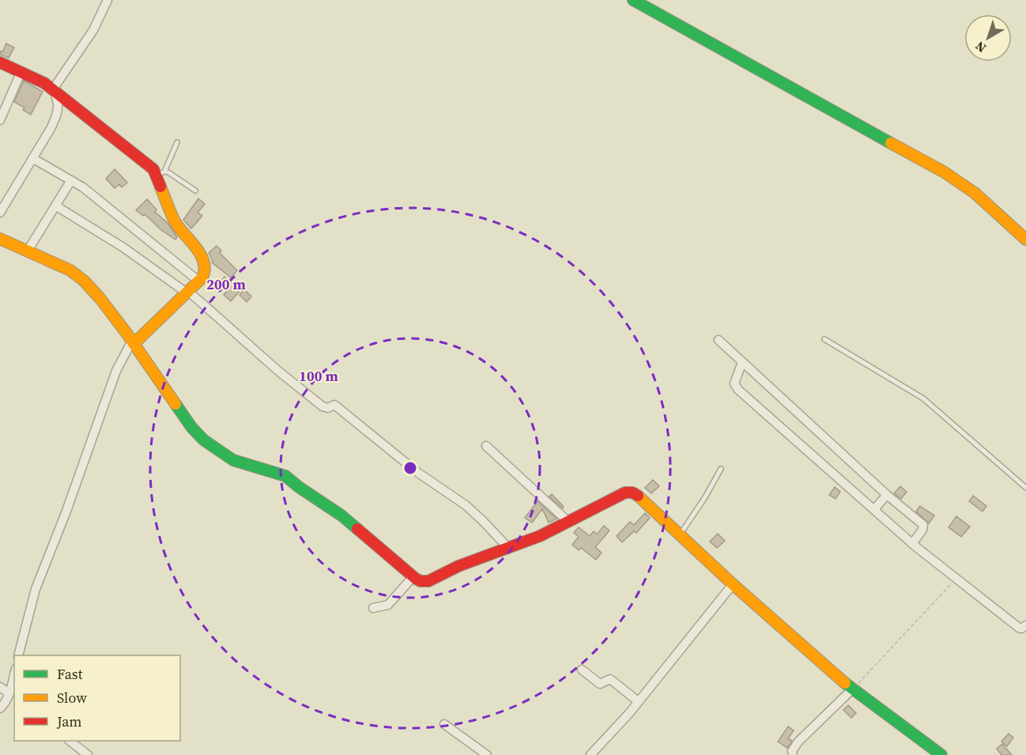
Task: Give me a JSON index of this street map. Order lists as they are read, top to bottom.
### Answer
{
  "legend": ["Fast", "Slow", "Jam"],
  "north": "bottom left",
  "rings": ["200 m", "100 m"]
}
